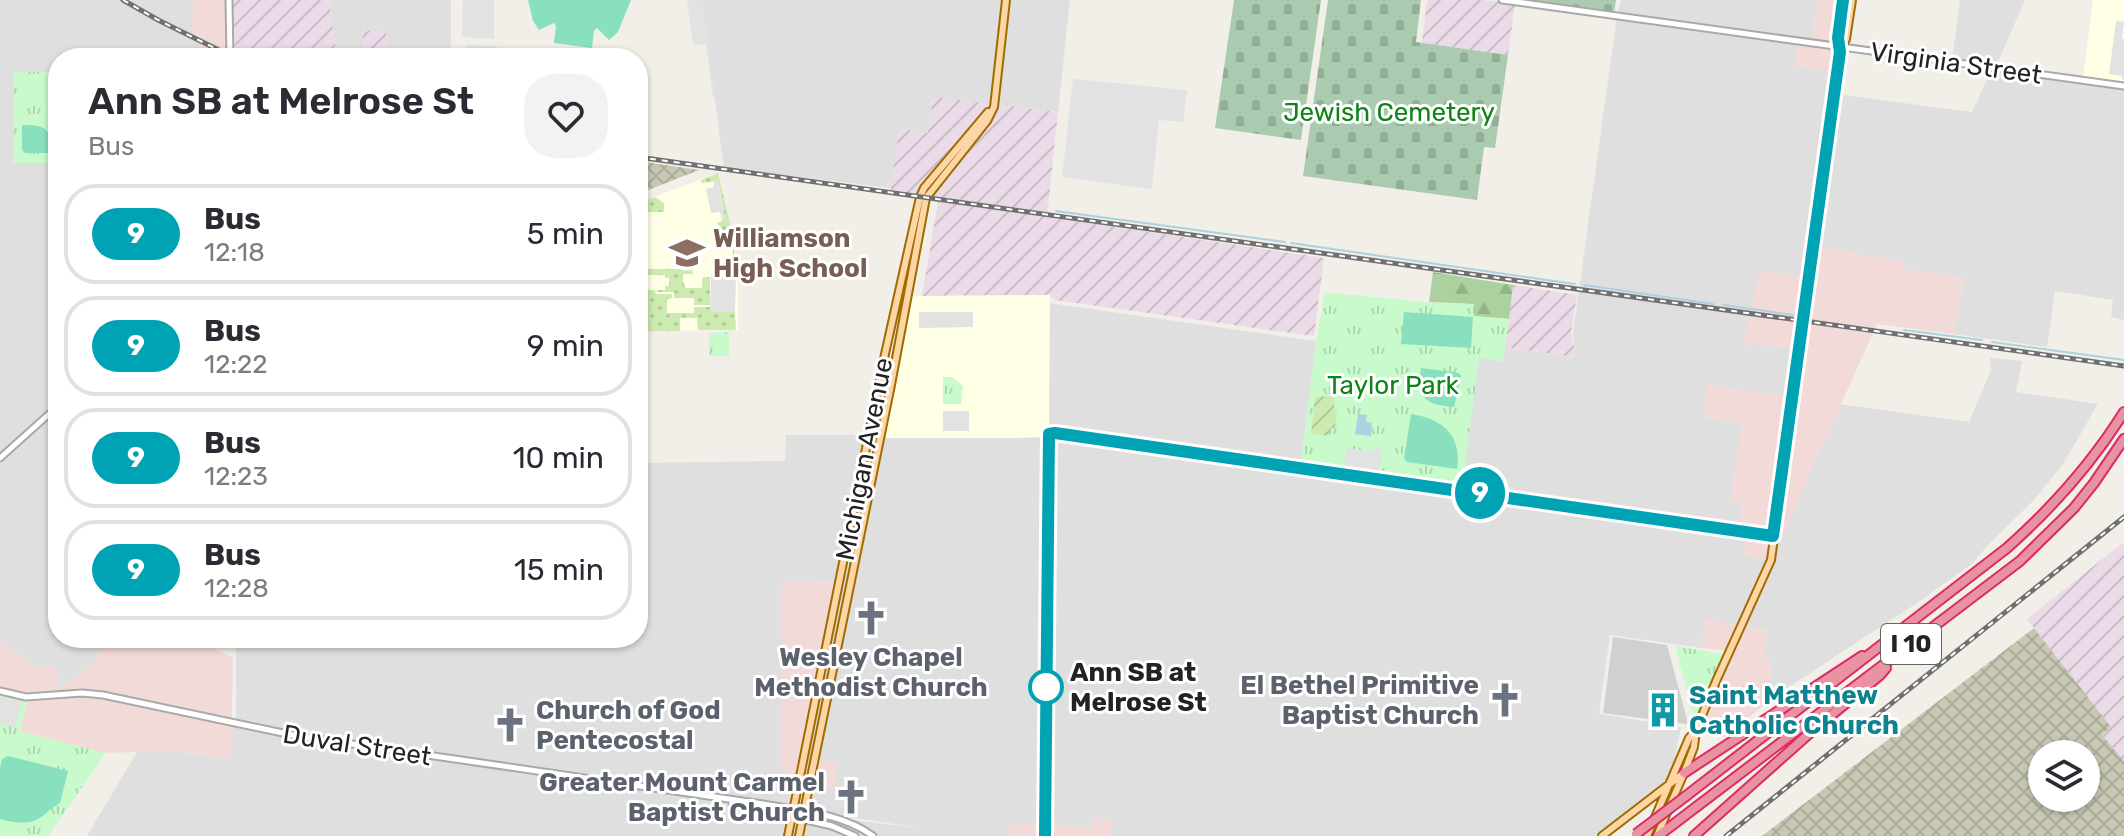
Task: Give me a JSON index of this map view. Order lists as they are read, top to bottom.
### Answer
{
  "streets": {
    "highway": ["I 10"],
    "main road": ["Michigan Avenue"],
    "street": ["Virginia Street", "Duval Street"]
  },
  "crossings": [
    ["Michigan Avenue", "Duval Street"]
  ],
  "parks": ["Jewish Cemetery", "Taylor Park"],
  "places": {
    "school or university": ["Williamson High School"],
    "church": [
      "Wesley Chapel Methodist Church",
      "El Bethel Primitive Baptist Church",
      "Church of God Pentecostal",
      "Greater Mount Carmel Baptist Church"
    ],
    "other": ["Ann SB at Melrose St"],
    "building": ["Saint Matthew Catholic Church"]
  },
  "lines": ["bus line 9"],
  "page": {
    "on_map": "9",
    "heading": ["Ann SB at Melrose St", "Bus"],
    "list": [
      {
        "mark": "9",
        "name": "Bus",
        "note": "12:18",
        "value": "5 min"
      },
      {
        "mark": "9",
        "name": "Bus",
        "note": "12:22",
        "value": "9 min"
      },
      {
        "mark": "9",
        "name": "Bus",
        "note": "12:23",
        "value": "10 min"
      },
      {
        "mark": "9",
        "name": "Bus",
        "note": "12:28",
        "value": "15 min"
      }
    ]
  }
}
